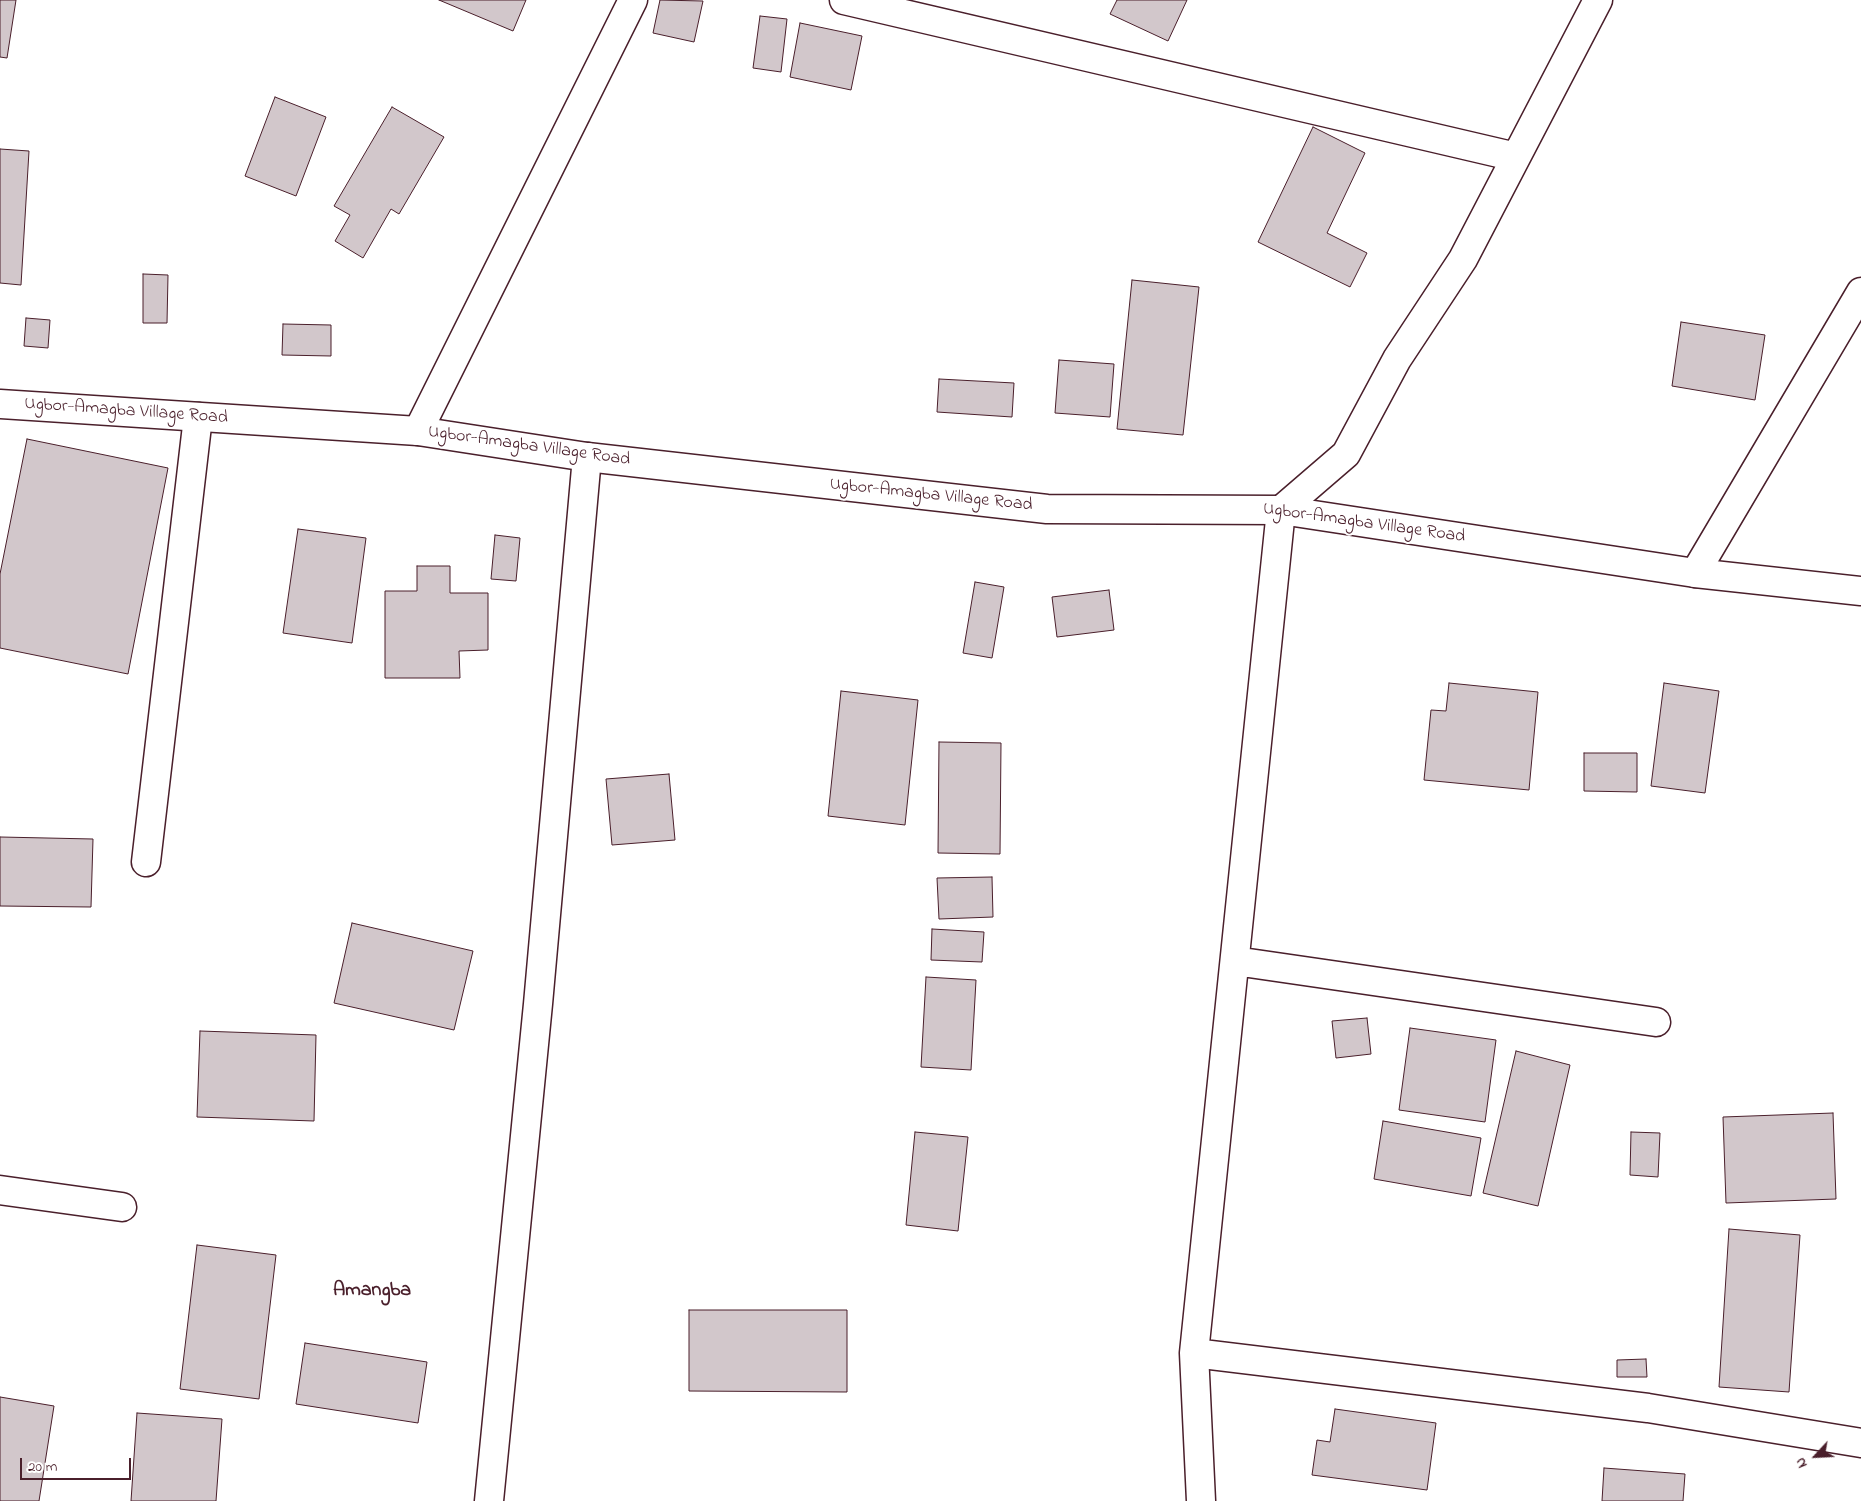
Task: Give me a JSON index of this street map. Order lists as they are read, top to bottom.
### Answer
{
  "streets": {
    "street": ["Ugbor-Amagba Village Road"]
  },
  "districts": ["Amangba"],
  "scale_bar": "20 m",
  "north": "bottom left"
}
